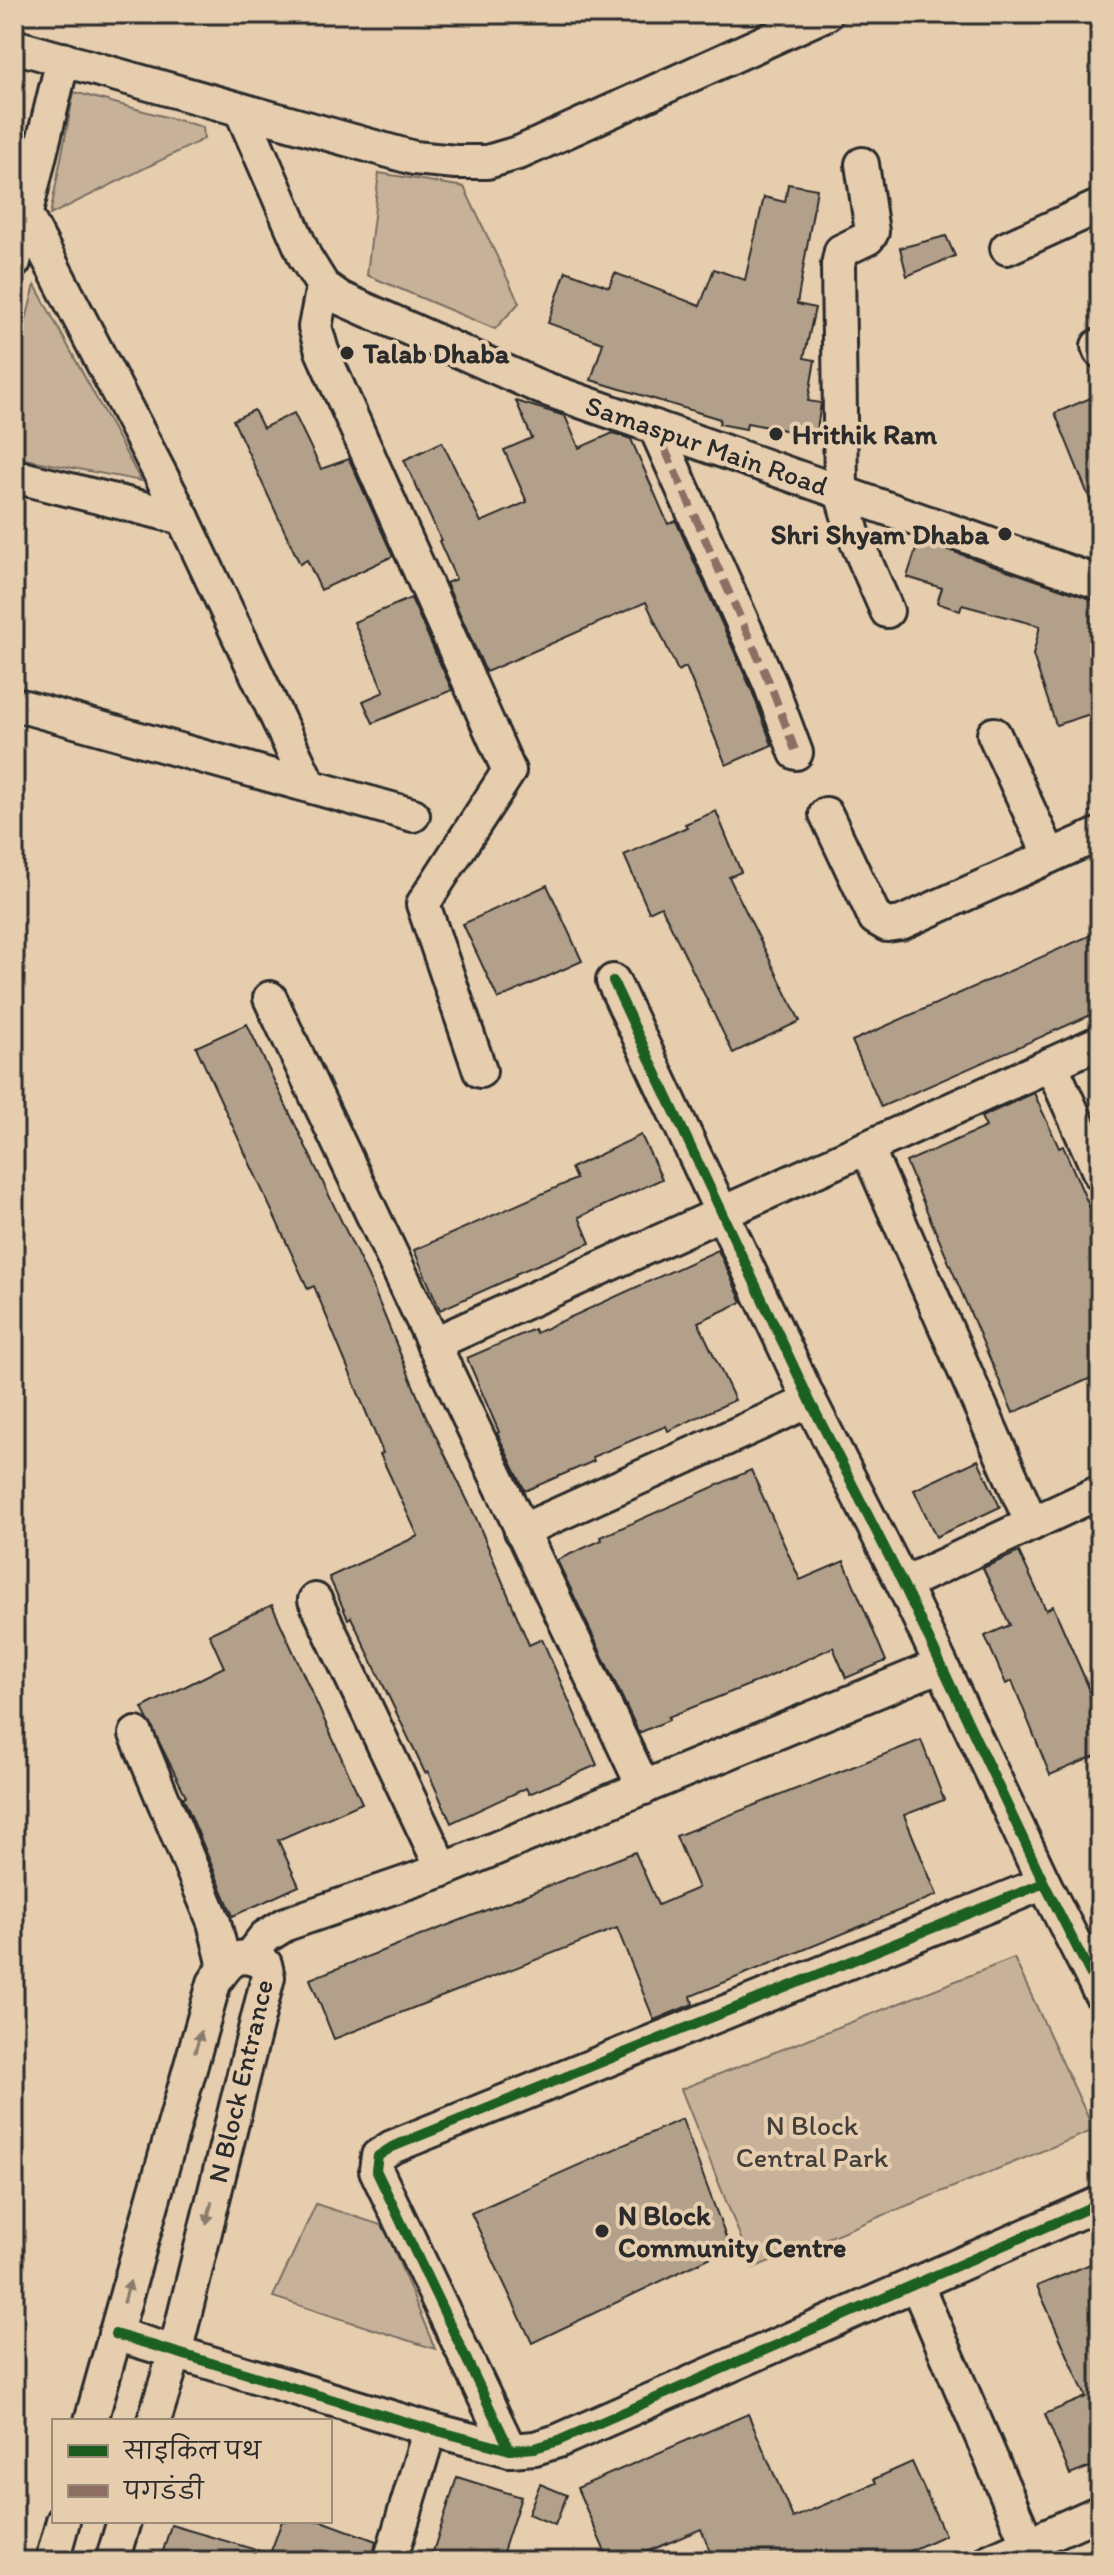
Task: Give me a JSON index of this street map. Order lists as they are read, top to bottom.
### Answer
{
  "streets": {
    "street": ["Samaspur Main Road", "N Block Entrance"]
  },
  "parks": ["N Block Central Park"],
  "places": [
    "Talab Dhaba",
    "Hrithik Ram",
    "Shri Shyam Dhaba",
    "N Block Community Centre"
  ],
  "legend": ["साइकिल पथ", "पगडंडी"]
}
